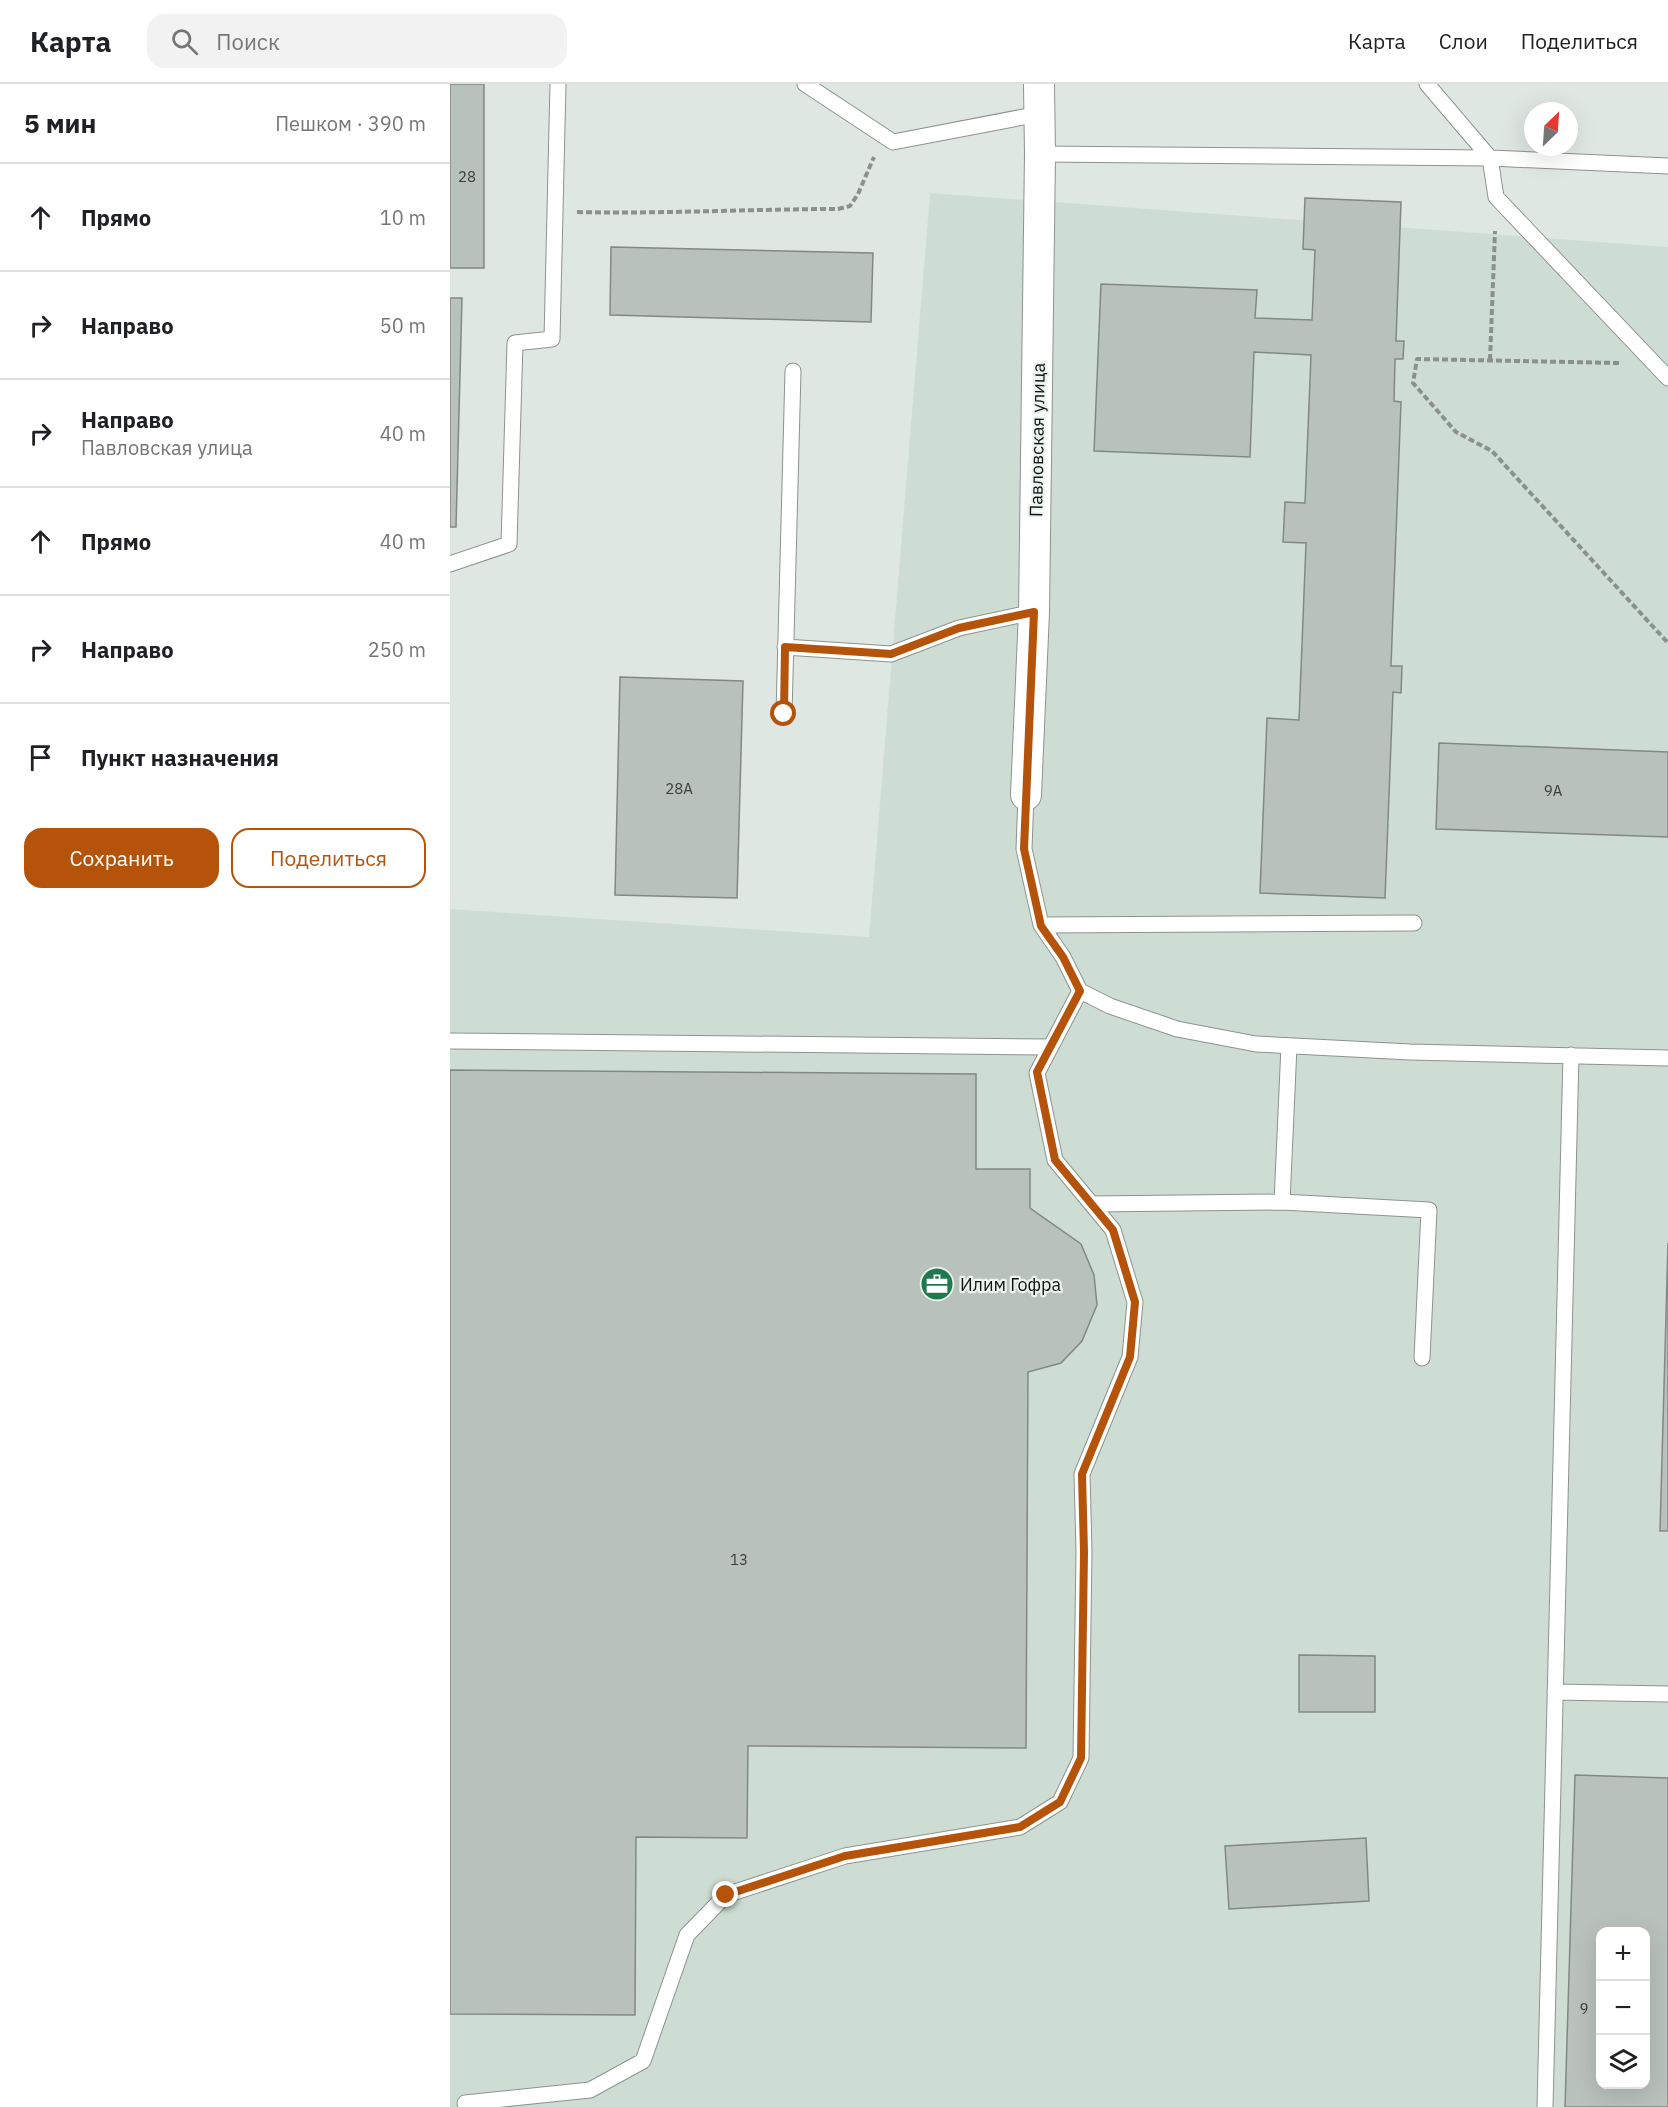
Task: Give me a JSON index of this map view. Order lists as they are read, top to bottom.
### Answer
{
  "streets": {
    "street": ["Павловская улица"]
  },
  "places": {
    "office": ["Илим Гофра"]
  },
  "house_numbers": [
    "28",
    "28А",
    "9А",
    "13",
    "9"
  ],
  "north": "top right",
  "page": {
    "header": "Карта",
    "search": "Поиск",
    "nav": ["Карта", "Слои", "Поделиться"],
    "heading": ["5 мин", "Пешком · 390 m"],
    "list": [
      ["Прямо", "10 m"],
      ["Направо", "50 m"],
      ["Направо", "Павловская улица", "40 m"],
      ["Прямо", "40 m"],
      ["Направо", "250 m"],
      "Пункт назначения"
    ],
    "buttons": ["Сохранить", "Поделиться"],
    "map_buttons": ["+", "−"]
  }
}
